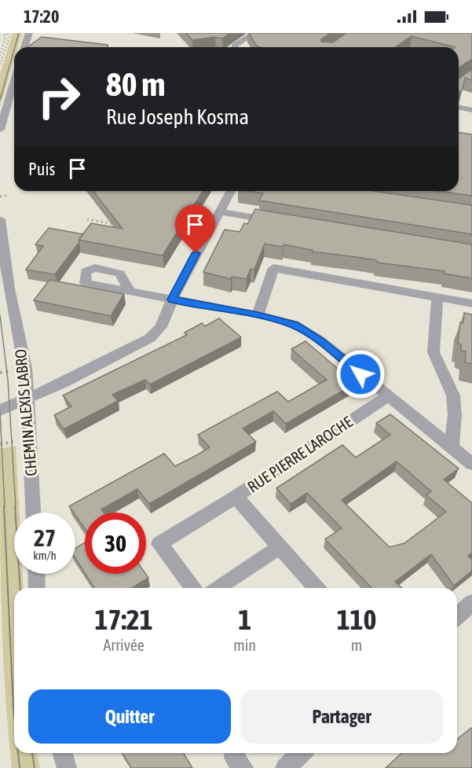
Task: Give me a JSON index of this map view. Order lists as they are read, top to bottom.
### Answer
{
  "streets": {
    "street": ["CHEMIN ALEXIS LABRO", "RUE PIERRE LAROCHE"]
  },
  "page": {
    "status": "17:20",
    "turn": ["80 m", "Rue Joseph Kosma"],
    "then": "Puis",
    "speed": "27 km/h",
    "limit": "30",
    "eta": [
      "17:21",
      "Arrivée",
      "1",
      "min",
      "110",
      "m"
    ],
    "buttons": ["Quitter", "Partager"]
  }
}
